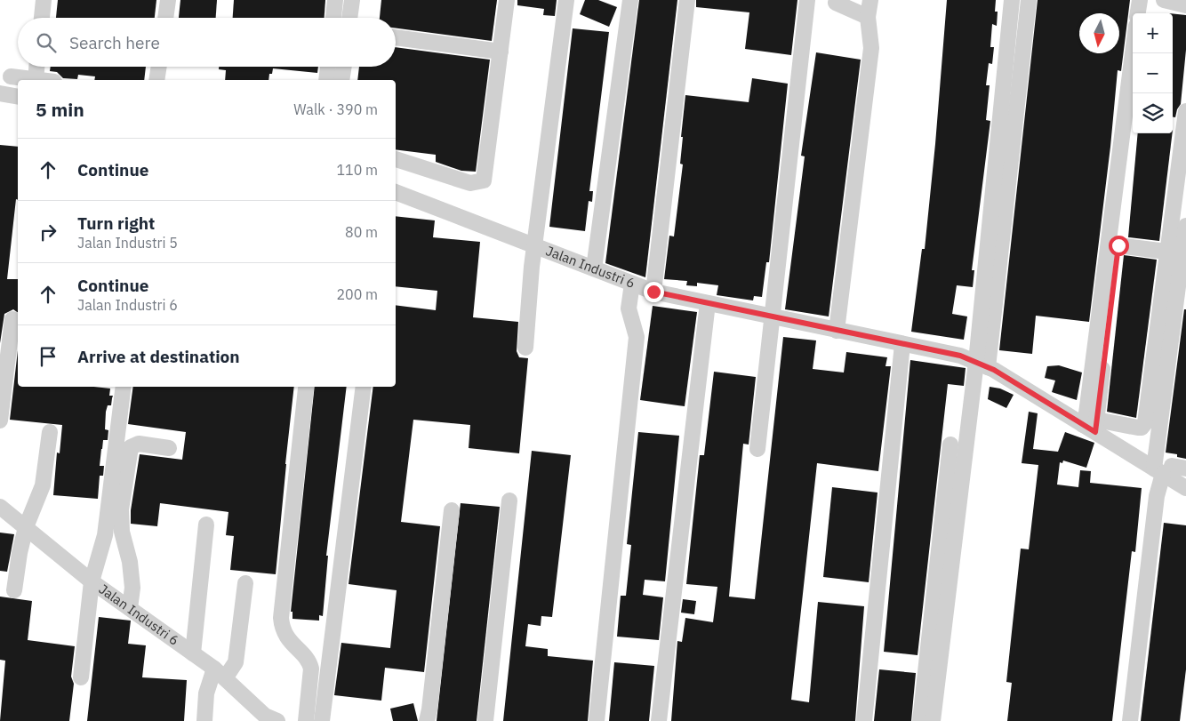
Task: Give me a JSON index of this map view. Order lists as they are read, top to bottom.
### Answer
{
  "streets": {
    "street": ["Jalan Industri 6"]
  },
  "north": "bottom",
  "page": {
    "map_buttons": ["+", "−"],
    "search": "Search here",
    "heading": ["5 min", "Walk · 390 m"],
    "list": [
      ["Continue", "110 m"],
      ["Turn right", "Jalan Industri 5", "80 m"],
      ["Continue", "Jalan Industri 6", "200 m"],
      "Arrive at destination"
    ]
  }
}
